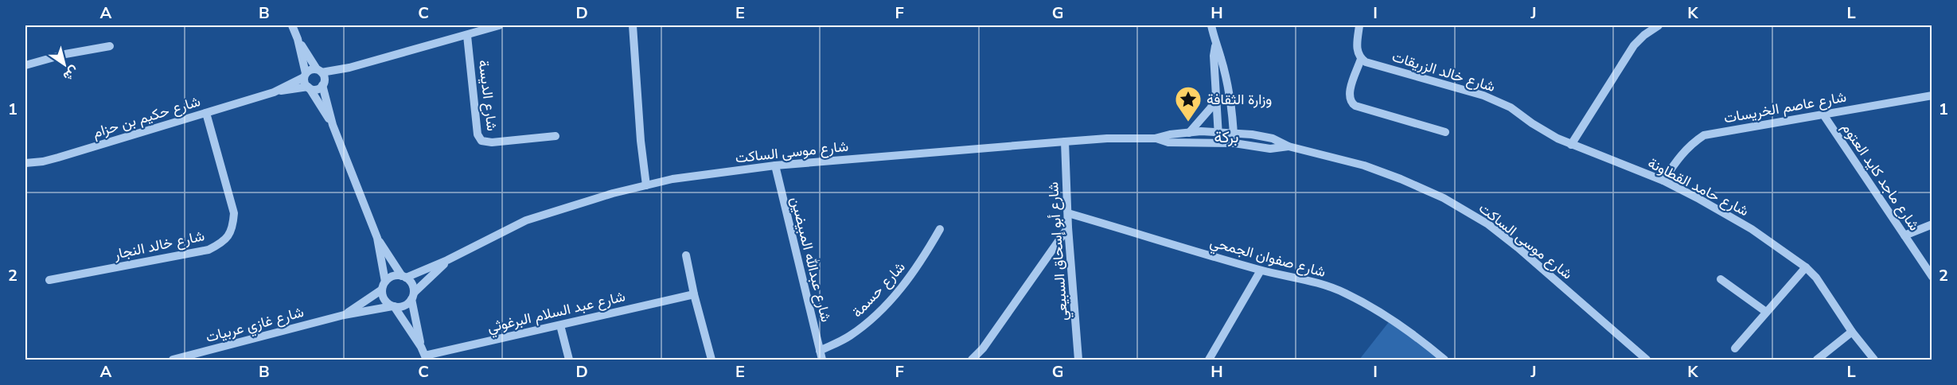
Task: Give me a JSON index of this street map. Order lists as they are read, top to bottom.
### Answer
{
  "streets": {
    "street": [
      "شارع خالد الزريقات",
      "شارع الديسة",
      "شارع عاصم الخريسات",
      "شارع حكيم بن حزام",
      "شارع موسى الساكت",
      "شارع ماجد كايد العتوم",
      "شارع حامد القطاونة",
      "شارع خالد النجار",
      "شارع أبو إسحاق السبيعي",
      "شارع صفوان الجمحي",
      "شارع عبدالله المبيضين",
      "شارع حسمة",
      "شارع عبد السلام البرغوثي",
      "شارع غازي عربيات"
    ]
  },
  "crossings": [
    ["شارع خالد الزريقات", "شارع حامد القطاونة"],
    ["شارع عاصم الخريسات", "شارع ماجد كايد العتوم"],
    ["شارع عاصم الخريسات", "شارع حامد القطاونة"],
    ["شارع حكيم بن حزام", "شارع خالد النجار"],
    ["شارع موسى الساكت", "شارع أبو إسحاق السبيعي"],
    ["شارع موسى الساكت", "شارع عبدالله المبيضين"],
    ["شارع موسى الساكت", "شارع غازي عربيات"],
    ["شارع أبو إسحاق السبيعي", "شارع صفوان الجمحي"],
    ["شارع عبدالله المبيضين", "شارع حسمة"]
  ],
  "districts": ["بركة"],
  "places": {
    "place": ["وزارة الثقافة"]
  },
  "north": "bottom right",
  "grid": {
    "columns": [
      "A",
      "B",
      "C",
      "D",
      "E",
      "F",
      "G",
      "H",
      "I",
      "J",
      "K",
      "L"
    ],
    "rows": ["1", "2"]
  }
}
